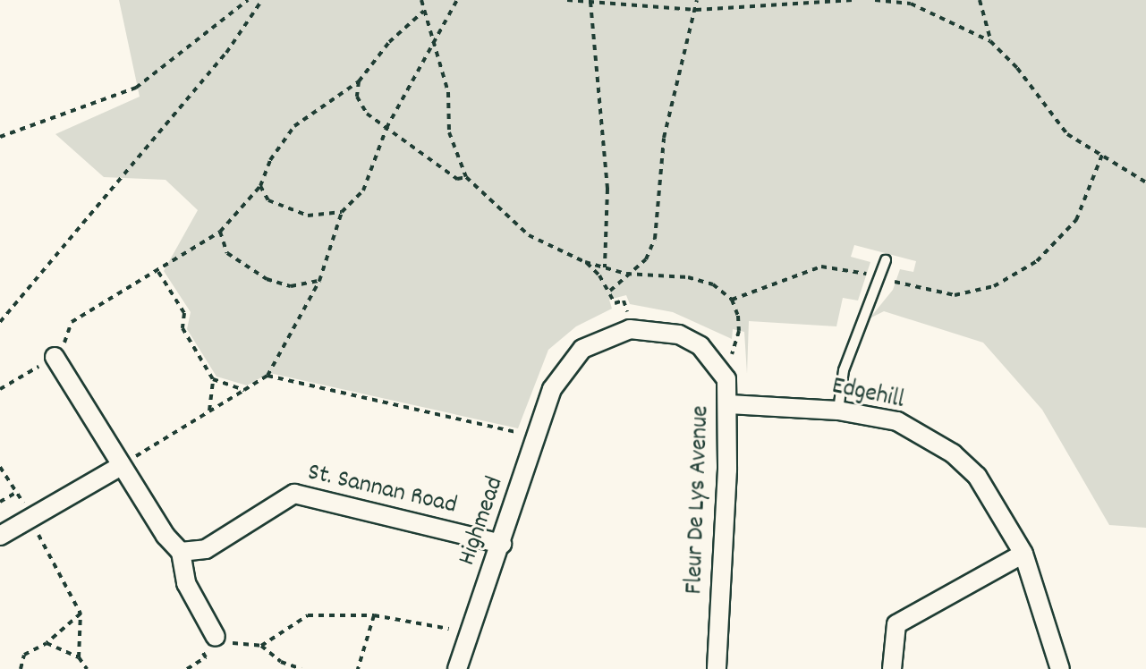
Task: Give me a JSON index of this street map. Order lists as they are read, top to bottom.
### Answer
{
  "streets": {
    "street": [
      "Edgehill",
      "St. Sannan Road",
      "Fleur De Lys Avenue",
      "Highmead"
    ]
  },
  "crossings": [
    ["Edgehill", "Fleur De Lys Avenue"],
    ["St. Sannan Road", "Highmead"],
    ["Fleur De Lys Avenue", "Highmead"]
  ]
}
